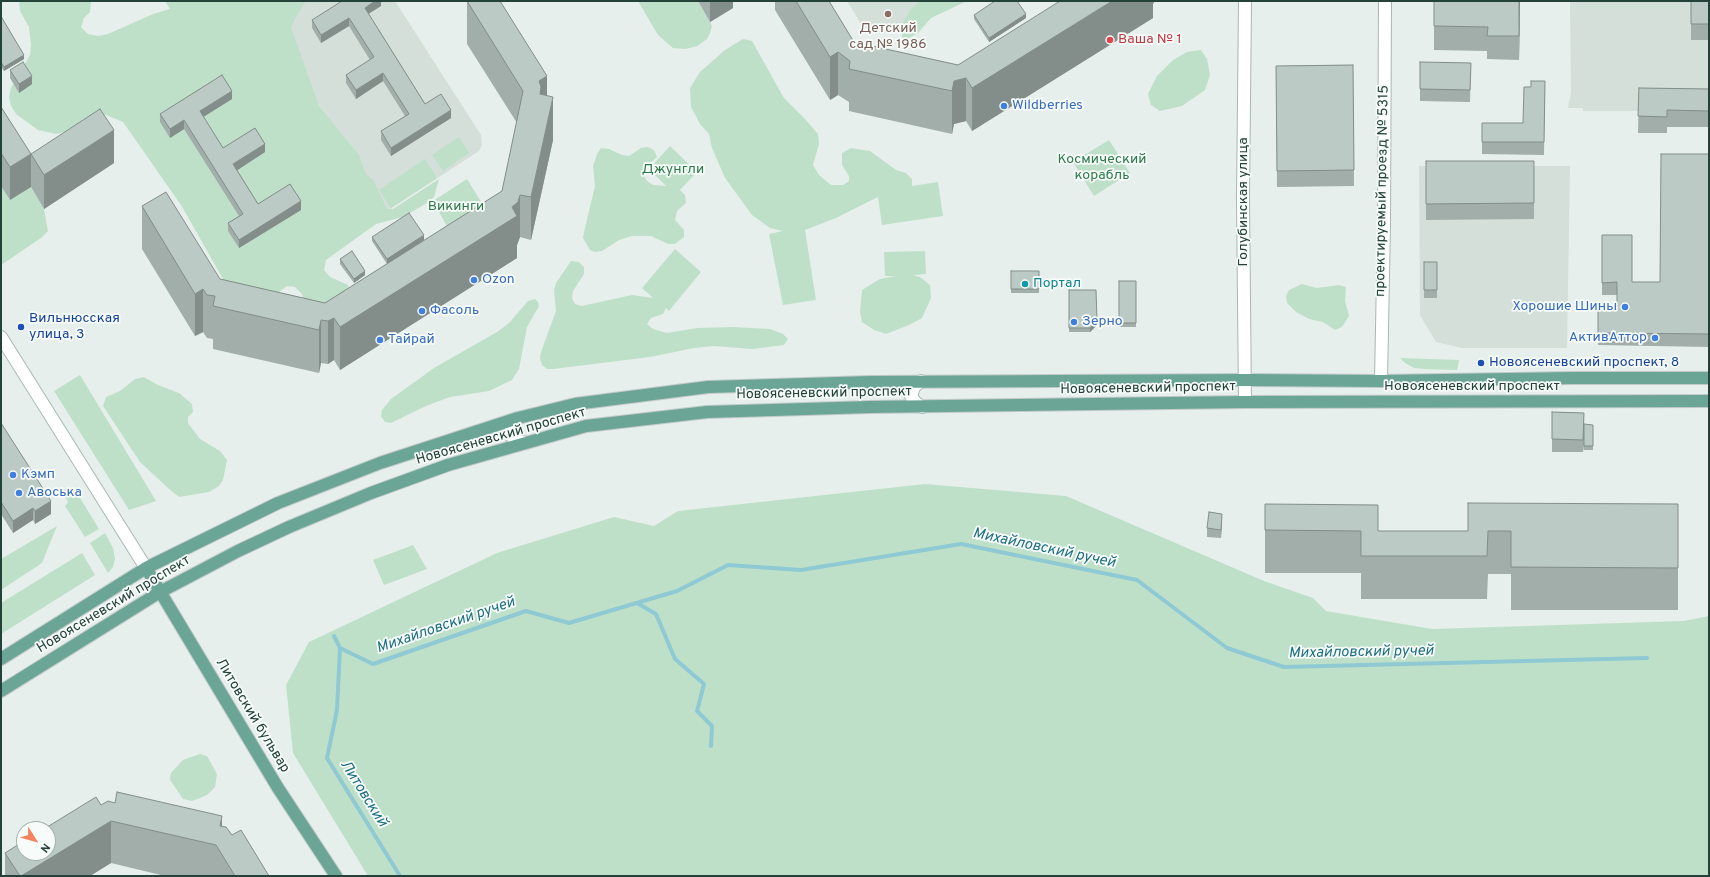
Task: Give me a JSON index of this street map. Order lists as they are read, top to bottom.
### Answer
{
  "streets": {
    "main road": ["Новоясеневский проспект", "Литовский бульвар"],
    "street": ["проектируемый проезд № 5315", "Голубинская улица"]
  },
  "crossings": [
    ["проектируемый проезд № 5315", "Новоясеневский проспект"],
    ["Голубинская улица", "Новоясеневский проспект"],
    ["Новоясеневский проспект", "Литовский бульвар"]
  ],
  "water": ["Михайловский ручей", "Литовский"],
  "parks": ["Космический корабль", "Джунгли", "Викинги"],
  "places": [
    "Детский сад № 1986",
    "Ваша № 1",
    "Wildberries",
    "Ozon",
    "Портал",
    "Хорошие Шины",
    "Фасоль",
    "Зерно",
    "Вильнюсская улица, 3",
    "АктивАттор",
    "Тайрай",
    "Новоясеневский проспект, 8",
    "Кэмп",
    "Авоська"
  ],
  "north": "bottom right"
}
